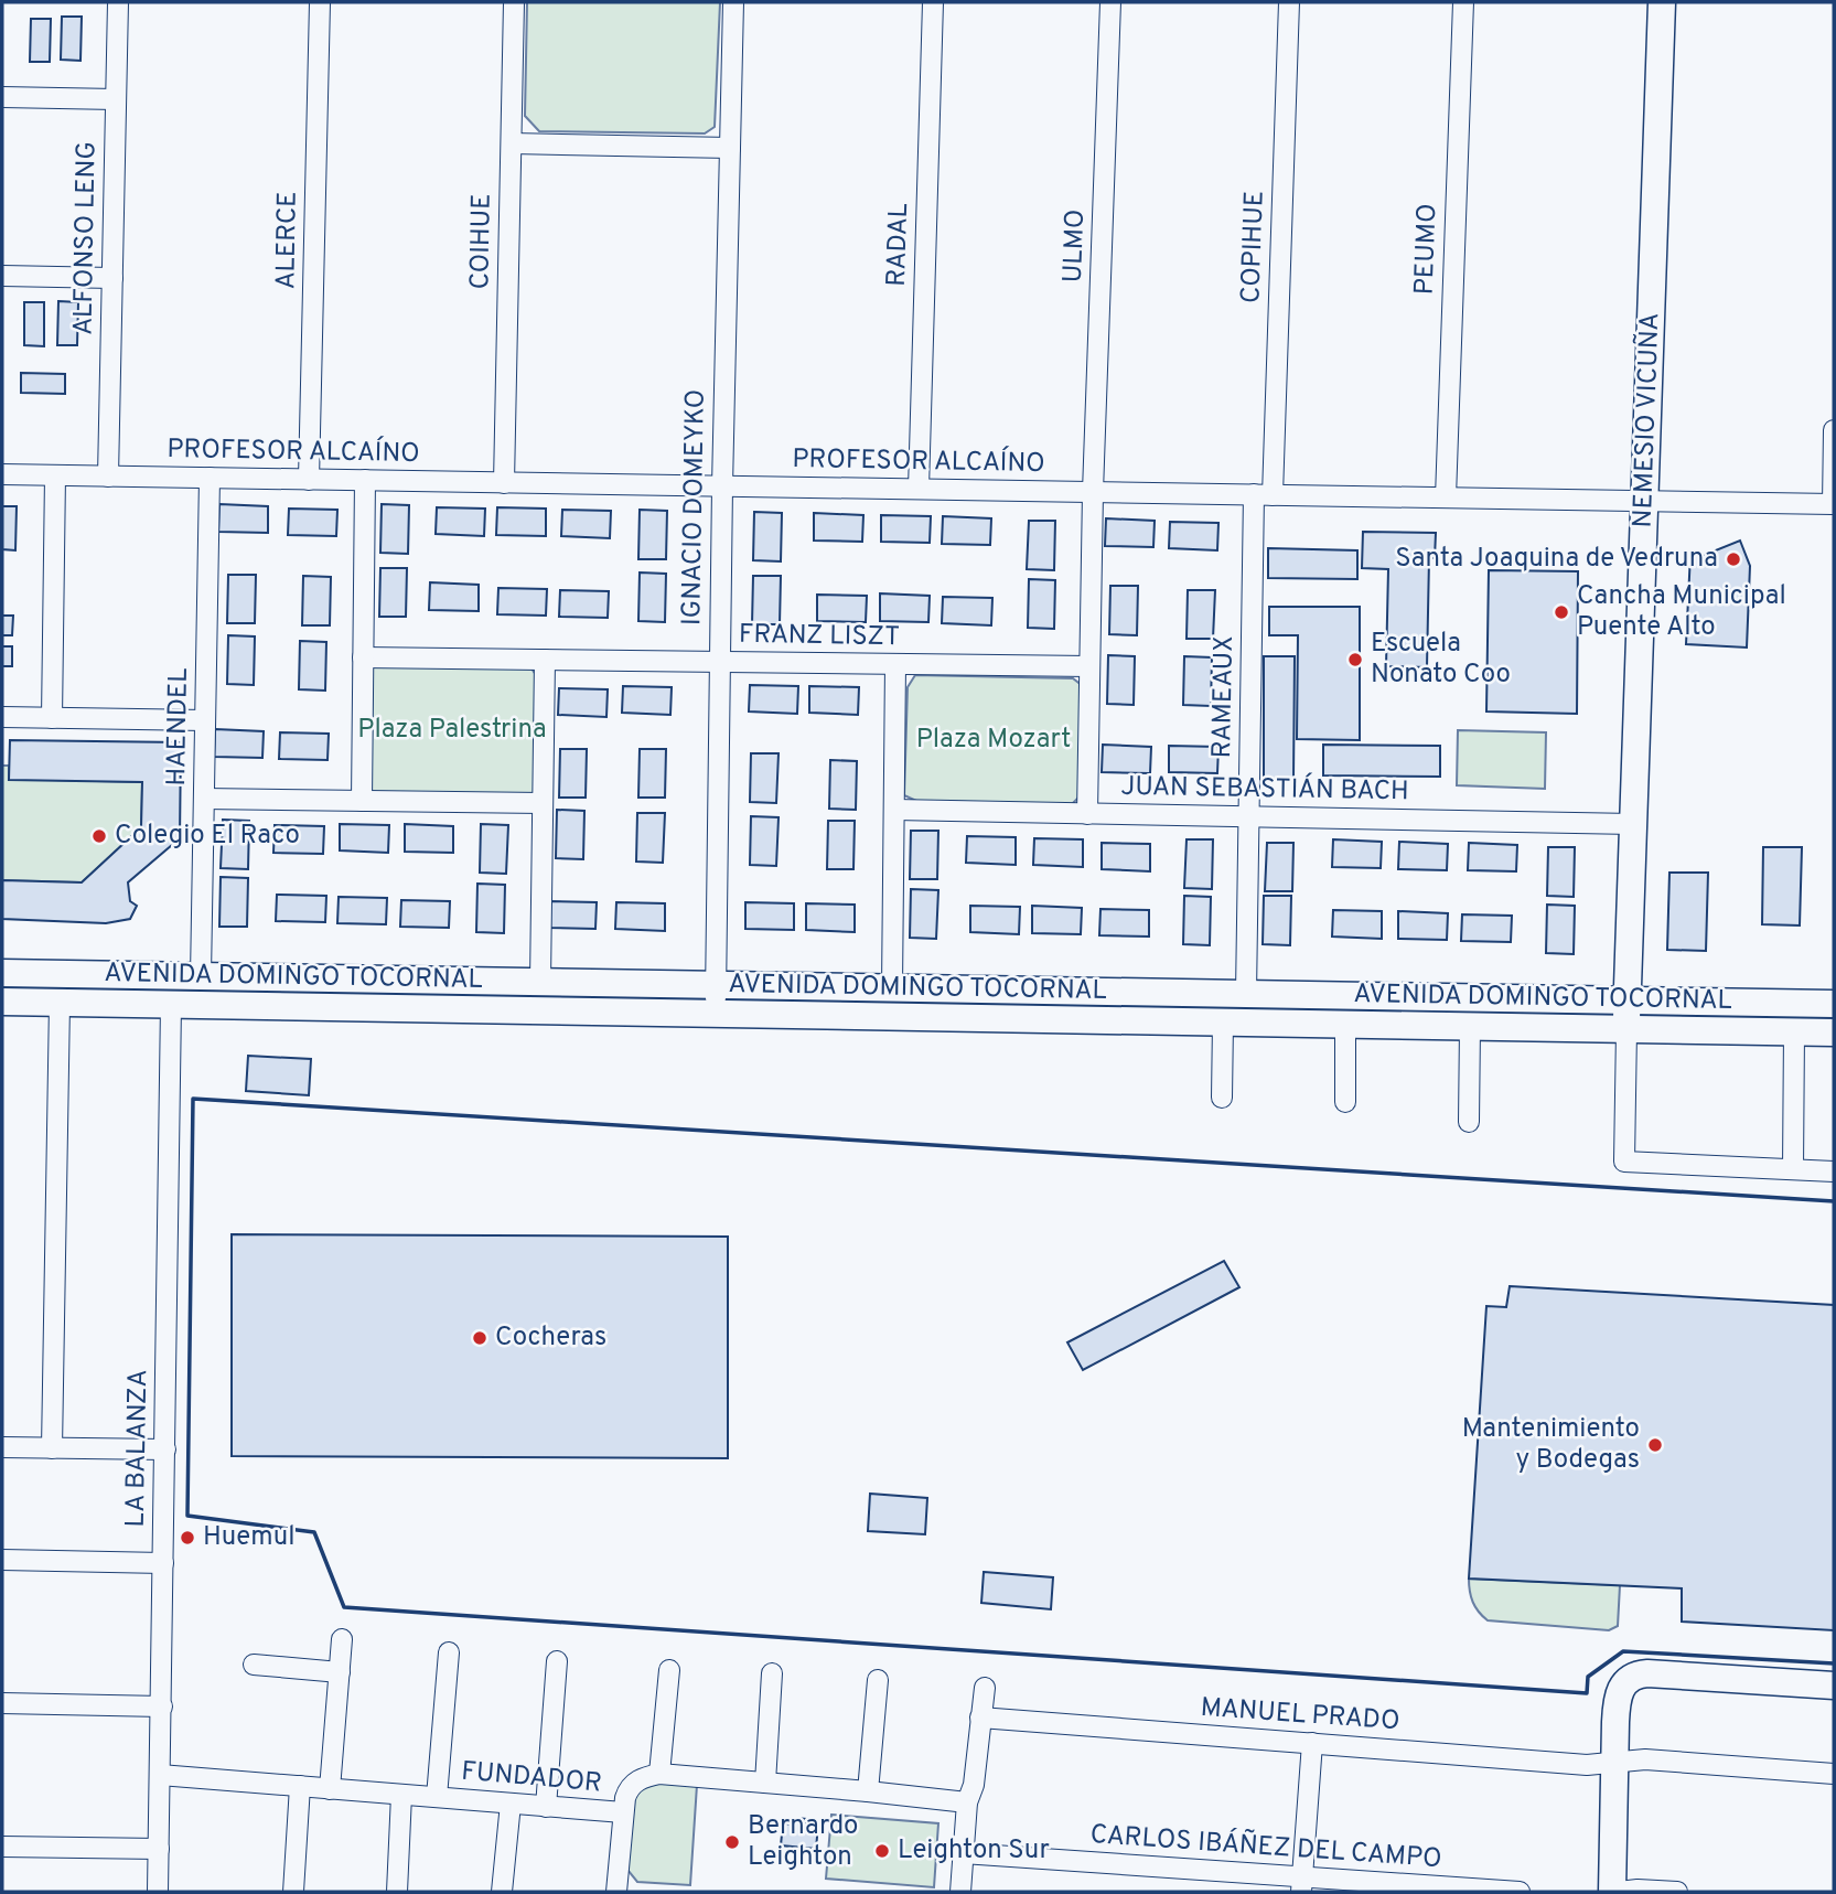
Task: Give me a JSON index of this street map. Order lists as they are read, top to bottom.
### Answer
{
  "streets": {
    "main road": ["NEMESIO VICUÑA", "AVENIDA DOMINGO TOCORNAL"],
    "street": [
      "ALFONSO LENG",
      "ALERCE",
      "COIHUE",
      "RADAL",
      "ULMO",
      "COPIHUE",
      "PEUMO",
      "PROFESOR ALCAÍNO",
      "IGNACIO DOMEYKO",
      "FRANZ LISZT",
      "RAMEAUX",
      "HAENDEL",
      "JUAN SEBASTIÁN BACH",
      "LA BALANZA",
      "MANUEL PRADO",
      "FUNDADOR",
      "CARLOS IBÁÑEZ DEL CAMPO"
    ]
  },
  "crossings": [
    ["ALFONSO LENG", "PROFESOR ALCAÍNO"],
    ["ALERCE", "PROFESOR ALCAÍNO"],
    ["COIHUE", "PROFESOR ALCAÍNO"],
    ["RADAL", "PROFESOR ALCAÍNO"],
    ["ULMO", "PROFESOR ALCAÍNO"],
    ["ULMO", "FRANZ LISZT"],
    ["ULMO", "JUAN SEBASTIÁN BACH"],
    ["COPIHUE", "PROFESOR ALCAÍNO"],
    ["COPIHUE", "RAMEAUX"],
    ["PEUMO", "PROFESOR ALCAÍNO"],
    ["NEMESIO VICUÑA", "PROFESOR ALCAÍNO"],
    ["NEMESIO VICUÑA", "JUAN SEBASTIÁN BACH"],
    ["NEMESIO VICUÑA", "AVENIDA DOMINGO TOCORNAL"],
    ["PROFESOR ALCAÍNO", "IGNACIO DOMEYKO"],
    ["PROFESOR ALCAÍNO", "RAMEAUX"],
    ["PROFESOR ALCAÍNO", "HAENDEL"],
    ["IGNACIO DOMEYKO", "FRANZ LISZT"],
    ["IGNACIO DOMEYKO", "AVENIDA DOMINGO TOCORNAL"],
    ["RAMEAUX", "JUAN SEBASTIÁN BACH"],
    ["RAMEAUX", "AVENIDA DOMINGO TOCORNAL"],
    ["HAENDEL", "AVENIDA DOMINGO TOCORNAL"],
    ["AVENIDA DOMINGO TOCORNAL", "LA BALANZA"],
    ["LA BALANZA", "FUNDADOR"]
  ],
  "parks": ["Plaza Palestrina", "Plaza Mozart"],
  "places": [
    "Santa Joaquina de Vedruna",
    "Cancha Municipal Puente Alto",
    "Escuela Nonato Coo",
    "Colegio El Raco",
    "Cocheras",
    "Mantenimiento y Bodegas",
    "Huemul",
    "Bernardo Leighton",
    "Leighton Sur"
  ]
}
